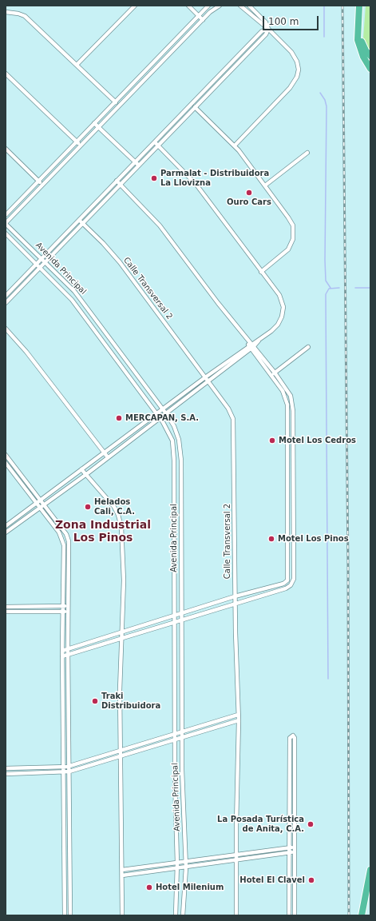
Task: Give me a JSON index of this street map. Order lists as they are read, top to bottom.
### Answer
{
  "streets": {
    "street": ["Avenida Principal", "Calle Transversal 2"]
  },
  "districts": ["Zona Industrial Los Pinos"],
  "places": [
    "Parmalat - Distribuidora La Llovizna",
    "Ouro Cars",
    "MERCAPAN, S.A.",
    "Motel Los Cedros",
    "Helados Cali, C.A.",
    "Motel Los Pinos",
    "Traki Distribuidora",
    "La Posada Turística de Anita, C.A.",
    "Hotel El Clavel",
    "Hotel Milenium"
  ],
  "scale_bar": "100 m"
}
